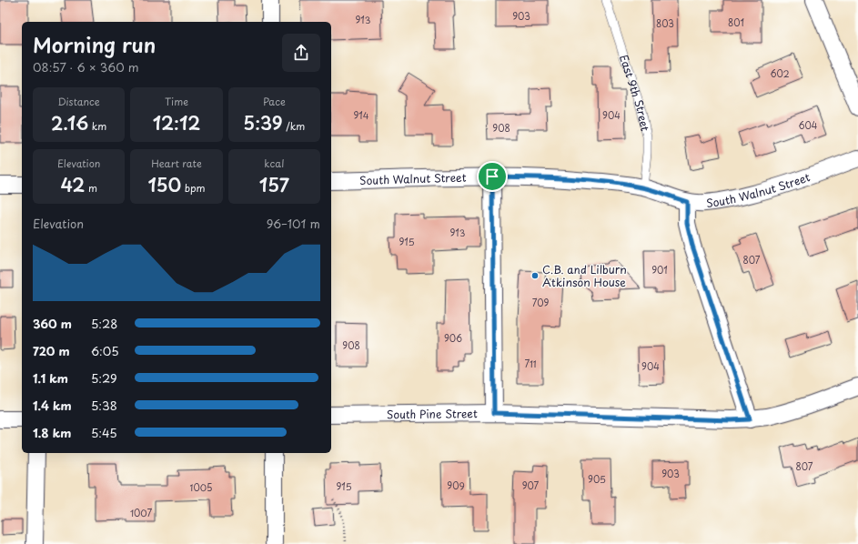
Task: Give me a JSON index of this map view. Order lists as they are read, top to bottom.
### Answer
{
  "streets": {
    "street": ["South Walnut Street", "South Pine Street"],
    "lane": ["East 9th Street"]
  },
  "crossings": [
    ["East 9th Street", "South Walnut Street"]
  ],
  "places": ["C.B. and Lilburn Atkinson House"],
  "house_numbers": [
    "903",
    "913",
    "801",
    "803",
    "602",
    "914",
    "904",
    "604",
    "908",
    "913",
    "915",
    "807",
    "901",
    "709",
    "906",
    "908",
    "711",
    "904",
    "807",
    "903",
    "905",
    "909",
    "907",
    "915",
    "1005",
    "1007"
  ],
  "page": {
    "heading": ["Morning run", "08:57 · 6 × 360 m"],
    "stats": [
      ["Distance", "2.16 km"],
      ["Time", "12:12"],
      ["Pace", "5:39 /km"],
      ["Elevation", "42 m"],
      ["Heart rate", "150 bpm"],
      ["kcal", "157"]
    ],
    "chart": ["Elevation", "96–101 m"],
    "list": [
      {
        "name": "360 m",
        "note": "5:28"
      },
      {
        "name": "720 m",
        "note": "6:05"
      },
      {
        "name": "1.1 km",
        "note": "5:29"
      },
      {
        "name": "1.4 km",
        "note": "5:38"
      },
      {
        "name": "1.8 km",
        "note": "5:45"
      }
    ]
  }
}
